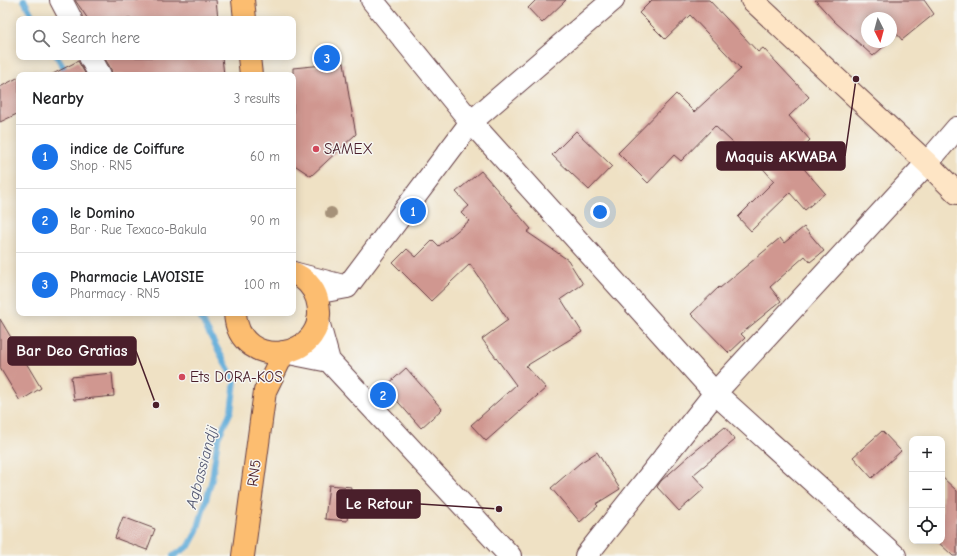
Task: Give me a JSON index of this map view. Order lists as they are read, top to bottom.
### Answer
{
  "streets": {
    "main road": ["RN5"]
  },
  "water": ["Agbassiandji"],
  "places": [
    "Maquis AKWABA",
    "SAMEX",
    "Ets DORA-KOS",
    "Bar Deo Gratias",
    "Le Retour"
  ],
  "north": "bottom",
  "page": {
    "search": "Search here",
    "pins": ["3", "1", "2"],
    "heading": ["Nearby", "3 results"],
    "list": [
      {
        "mark": "1",
        "name": "indice de Coiffure",
        "note": "Shop · RN5",
        "value": "60 m"
      },
      {
        "mark": "2",
        "name": "le Domino",
        "note": "Bar · Rue Texaco-Bakula",
        "value": "90 m"
      },
      {
        "mark": "3",
        "name": "Pharmacie LAVOISIE",
        "note": "Pharmacy · RN5",
        "value": "100 m"
      }
    ],
    "map_buttons": ["+", "−"]
  }
}
